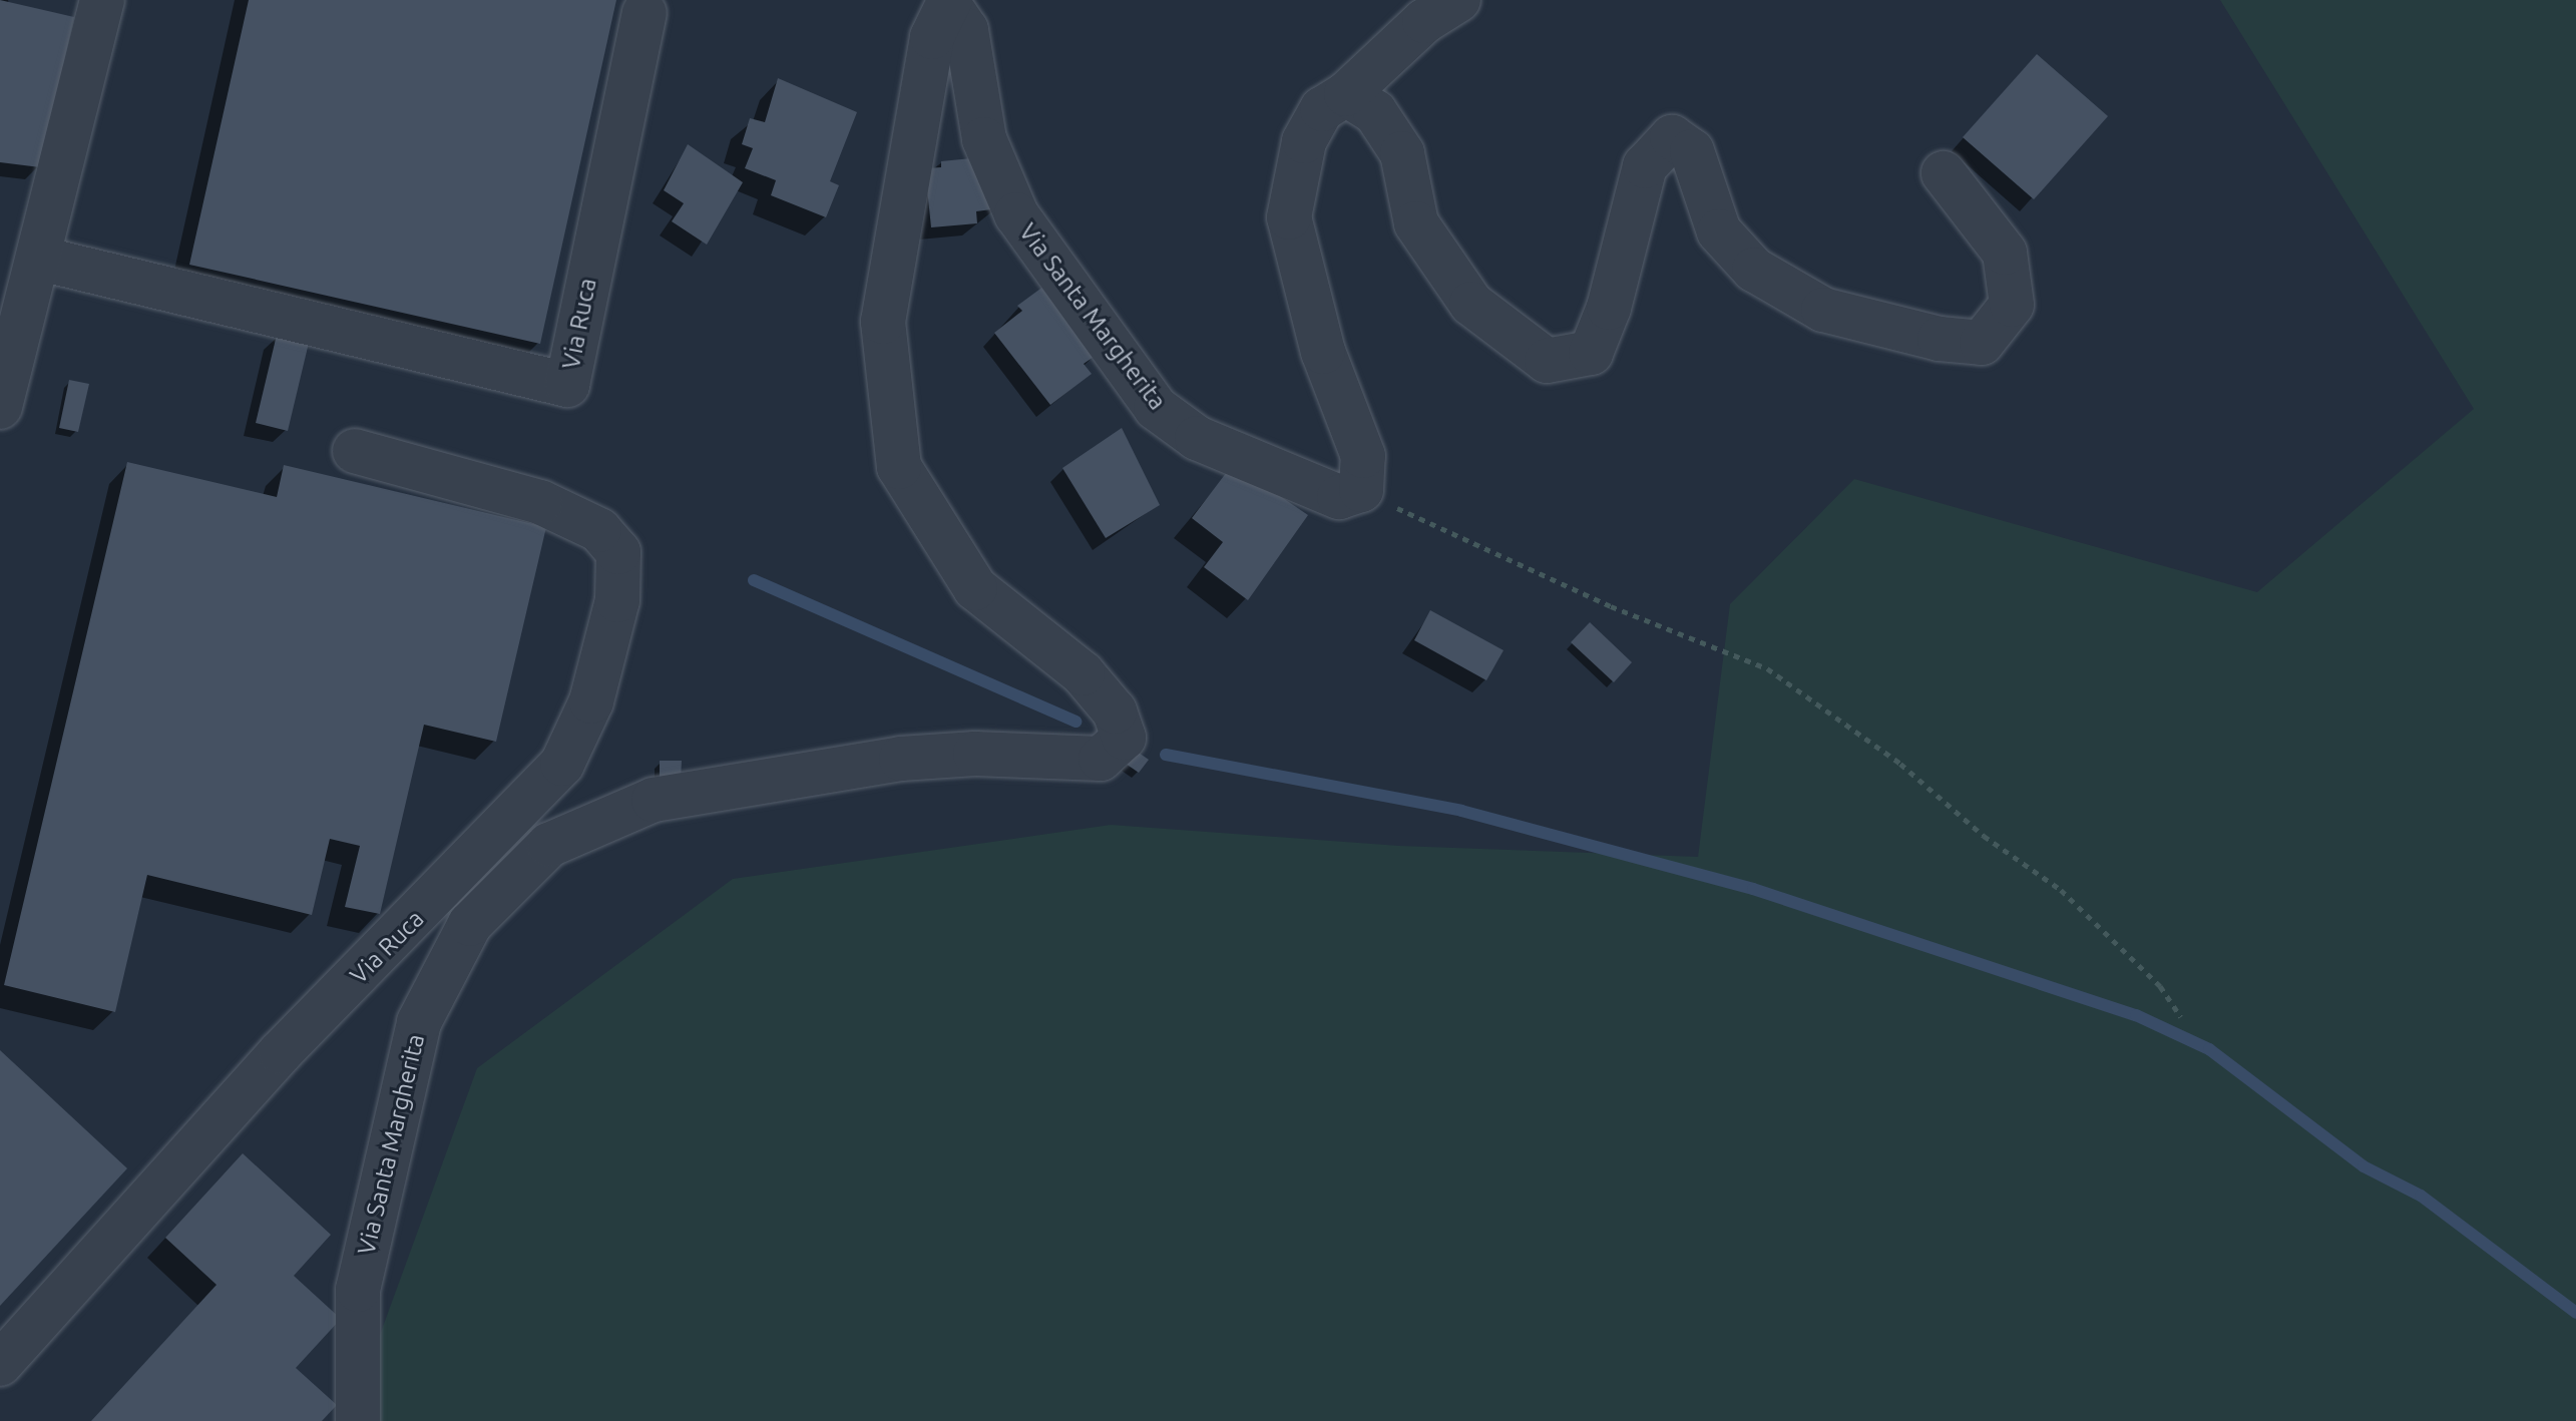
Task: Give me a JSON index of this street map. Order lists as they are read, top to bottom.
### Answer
{
  "streets": {
    "street": ["Via Santa Margherita", "Via Ruca"]
  }
}
